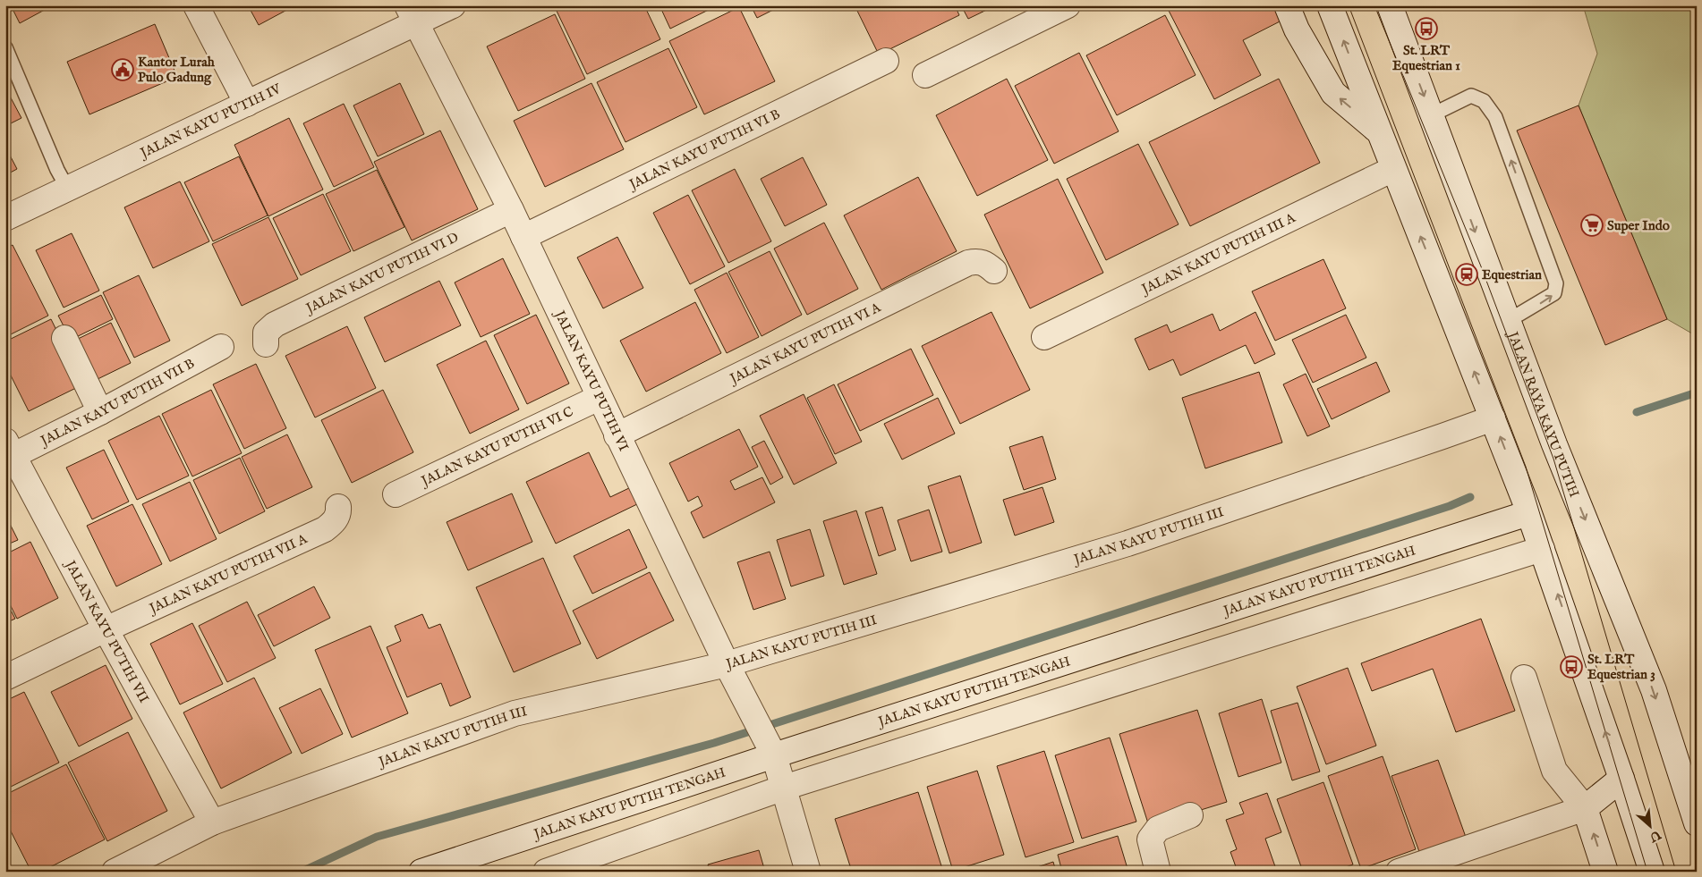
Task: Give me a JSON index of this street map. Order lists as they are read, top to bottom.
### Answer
{
  "streets": {
    "street": [
      "JALAN KAYU PUTIH IV",
      "JALAN KAYU PUTIH VI B",
      "JALAN KAYU PUTIH III A",
      "JALAN KAYU PUTIH VI D",
      "JALAN KAYU PUTIH VI A",
      "JALAN KAYU PUTIH VI",
      "JALAN KAYU PUTIH VII B",
      "JALAN RAYA KAYU PUTIH",
      "JALAN KAYU PUTIH VI C",
      "JALAN KAYU PUTIH III",
      "JALAN KAYU PUTIH VII A",
      "JALAN KAYU PUTIH TENGAH",
      "JALAN KAYU PUTIH VII"
    ]
  },
  "crossings": [
    ["JALAN KAYU PUTIH IV", "JALAN KAYU PUTIH VI"],
    ["JALAN KAYU PUTIH VI B", "JALAN KAYU PUTIH VI"],
    ["JALAN KAYU PUTIH VI D", "JALAN KAYU PUTIH VI"],
    ["JALAN KAYU PUTIH VI A", "JALAN KAYU PUTIH VI"],
    ["JALAN KAYU PUTIH VI", "JALAN KAYU PUTIH VI C"],
    ["JALAN KAYU PUTIH VI", "JALAN KAYU PUTIH III"],
    ["JALAN KAYU PUTIH VI", "JALAN KAYU PUTIH TENGAH"],
    ["JALAN KAYU PUTIH VII B", "JALAN KAYU PUTIH VII"],
    ["JALAN KAYU PUTIH III", "JALAN KAYU PUTIH VII"],
    ["JALAN KAYU PUTIH VII A", "JALAN KAYU PUTIH VII"]
  ],
  "places": {
    "bus stop": ["St. LRT Equestrian 1", "St. LRT Equestrian 3"],
    "public building": ["Kantor Lurah Pulo Gadung"],
    "supermarket": ["Super Indo"],
    "station": ["Equestrian"]
  },
  "north": "bottom right"
}
